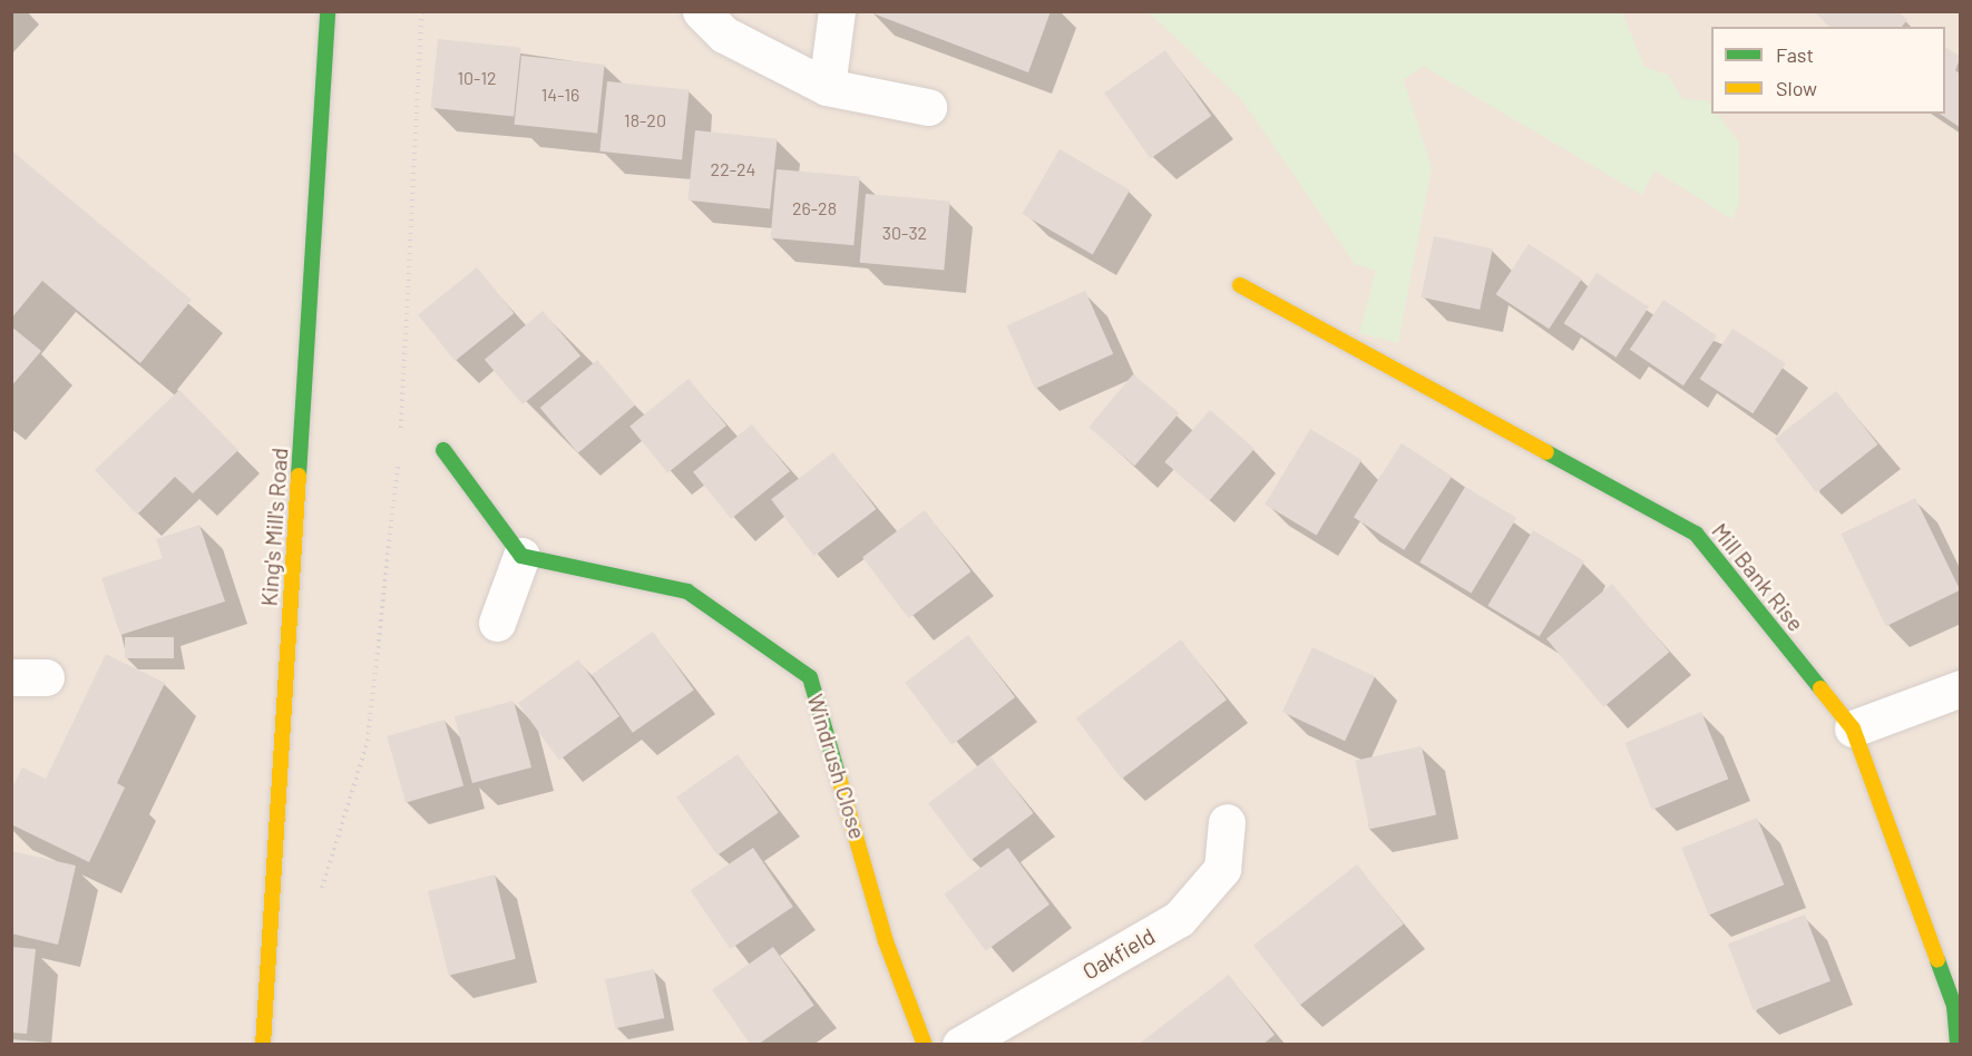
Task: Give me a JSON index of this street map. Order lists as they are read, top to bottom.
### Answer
{
  "streets": {
    "street": [
      "King's Mill's Road",
      "Mill Bank Rise",
      "Windrush Close",
      "Oakfield"
    ]
  },
  "house_numbers": [
    "10-12",
    "14-16",
    "18-20",
    "22-24",
    "26-28",
    "30-32"
  ],
  "legend": ["Fast", "Slow"]
}
